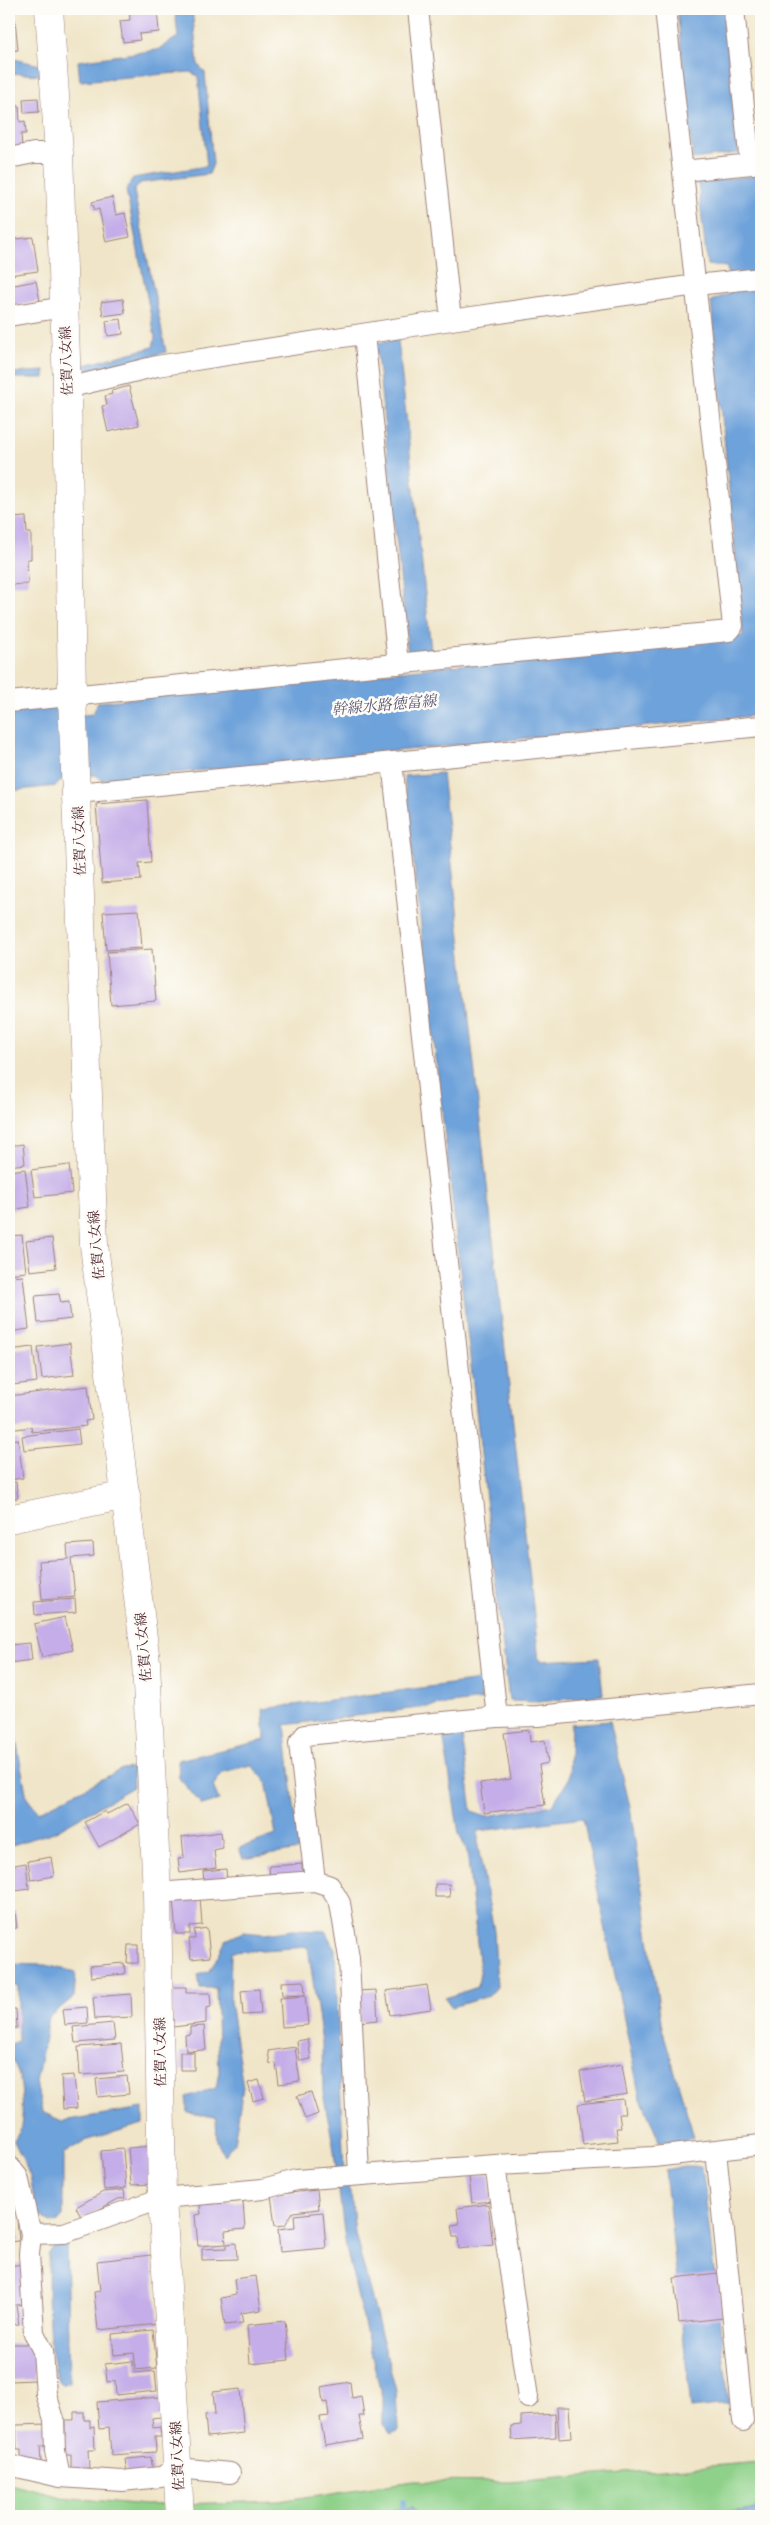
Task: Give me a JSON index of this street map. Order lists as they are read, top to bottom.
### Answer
{
  "streets": {
    "main road": ["佐賀八女線"]
  },
  "water": ["幹線水路徳富線"]
}
